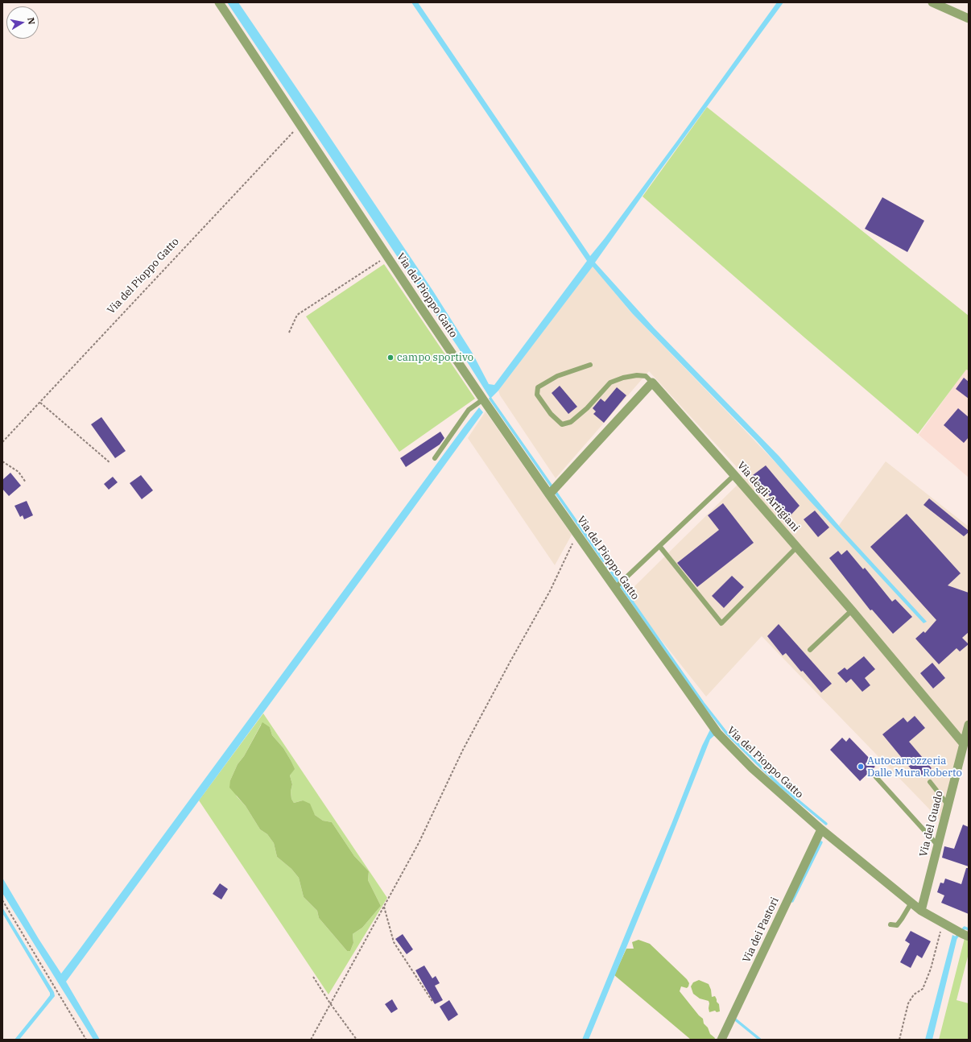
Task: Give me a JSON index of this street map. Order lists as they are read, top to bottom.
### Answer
{
  "streets": {
    "street": [
      "Via del Pioppo Gatto",
      "Via degli Artigiani",
      "Via del Guado",
      "Via dei Pastori"
    ]
  },
  "crossings": [
    ["Via del Pioppo Gatto", "Via del Guado"],
    ["Via del Pioppo Gatto", "Via dei Pastori"],
    ["Via degli Artigiani", "Via del Guado"]
  ],
  "places": ["campo sportivo", "Autocarrozzeria Dalle Mura Roberto"],
  "north": "right"
}
